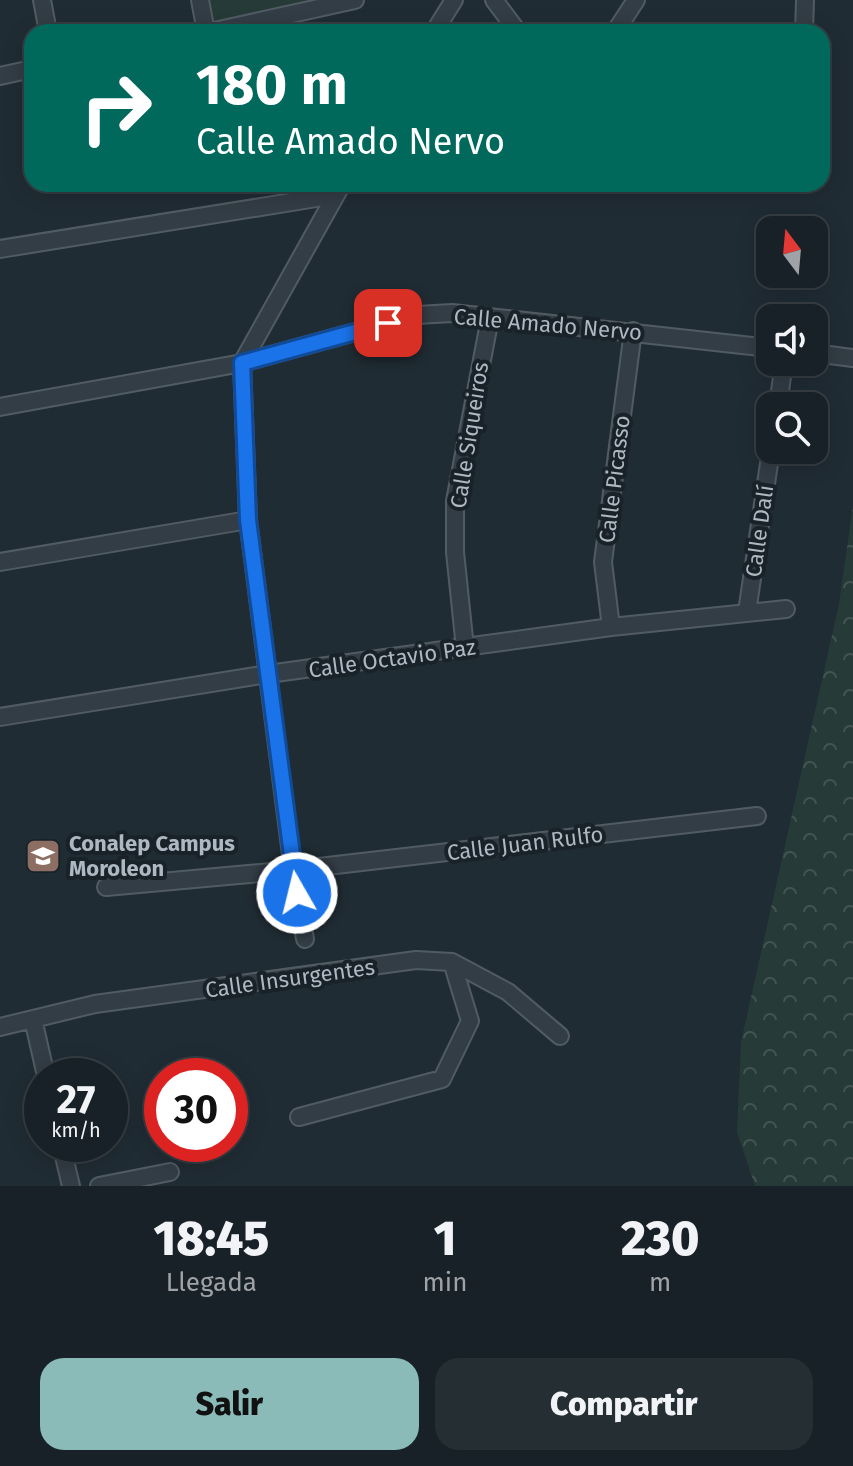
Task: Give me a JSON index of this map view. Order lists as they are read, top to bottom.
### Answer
{
  "streets": {
    "street": [
      "Calle Amado Nervo",
      "Calle Siqueiros",
      "Calle Picasso",
      "Calle Dalí",
      "Calle Octavio Paz",
      "Calle Juan Rulfo",
      "Calle Insurgentes"
    ]
  },
  "crossings": [
    ["Calle Amado Nervo", "Calle Siqueiros"],
    ["Calle Amado Nervo", "Calle Picasso"],
    ["Calle Siqueiros", "Calle Octavio Paz"],
    ["Calle Picasso", "Calle Octavio Paz"],
    ["Calle Dalí", "Calle Octavio Paz"]
  ],
  "places": {
    "school or university": ["Conalep Campus Moroleon"]
  },
  "north": "top",
  "page": {
    "turn": ["180 m", "Calle Amado Nervo"],
    "speed": "27 km/h",
    "limit": "30",
    "eta": [
      "18:45",
      "Llegada",
      "1",
      "min",
      "230",
      "m"
    ],
    "buttons": ["Salir", "Compartir"]
  }
}
